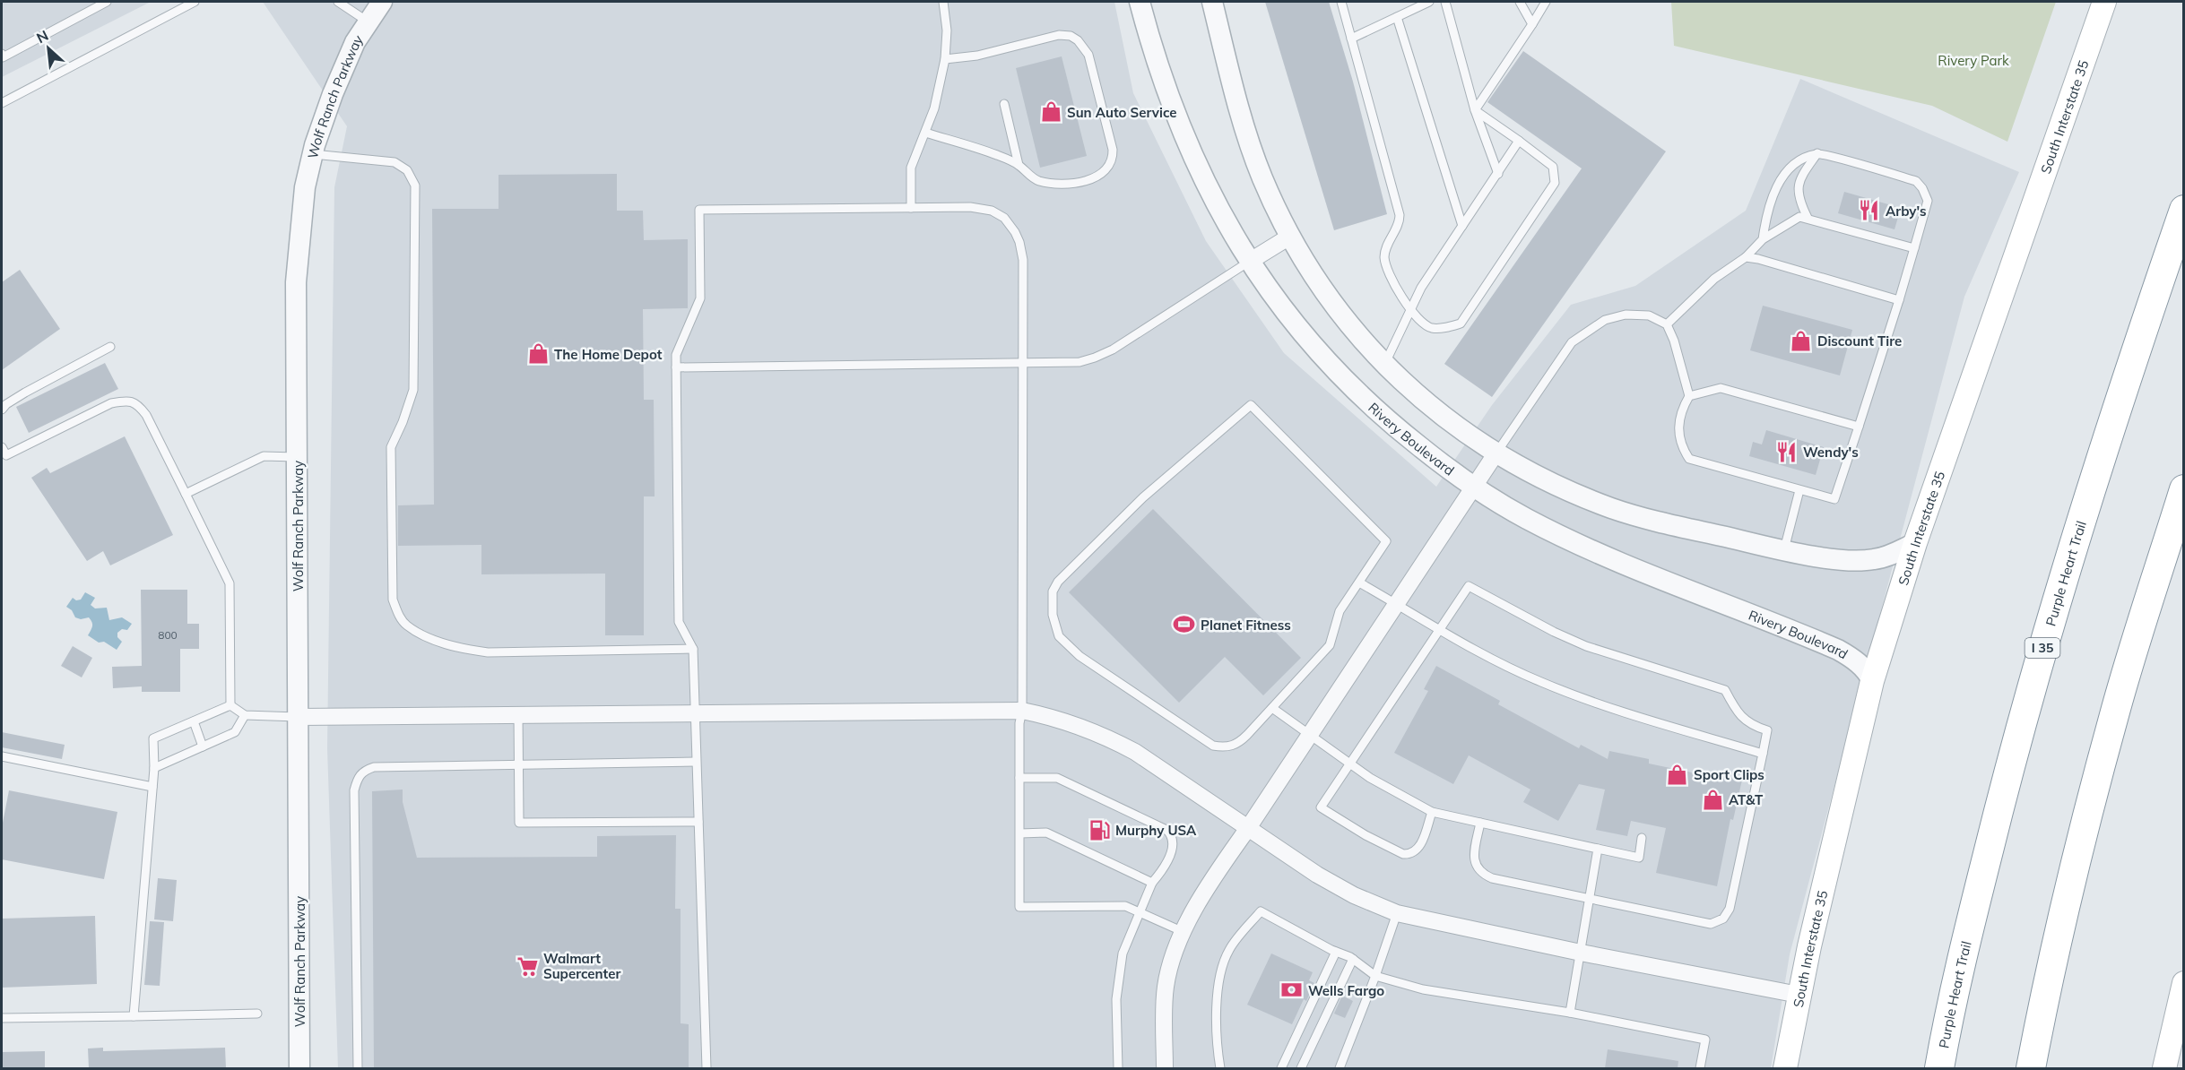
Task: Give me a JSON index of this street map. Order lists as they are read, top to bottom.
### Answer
{
  "streets": {
    "highway": ["Purple Heart Trail", "I 35"],
    "main road": ["South Interstate 35"],
    "street": ["Wolf Ranch Parkway", "Rivery Boulevard"]
  },
  "crossings": [
    ["South Interstate 35", "Rivery Boulevard"]
  ],
  "parks": ["Rivery Park"],
  "places": {
    "shop": [
      "Sun Auto Service",
      "Discount Tire",
      "The Home Depot",
      "Sport Clips",
      "AT&T"
    ],
    "restaurant": ["Arby's", "Wendy's"],
    "sports": ["Planet Fitness"],
    "fuel station": ["Murphy USA"],
    "supermarket": ["Walmart Supercenter"],
    "bank": ["Wells Fargo"]
  },
  "house_numbers": ["800"],
  "north": "top left"
}
